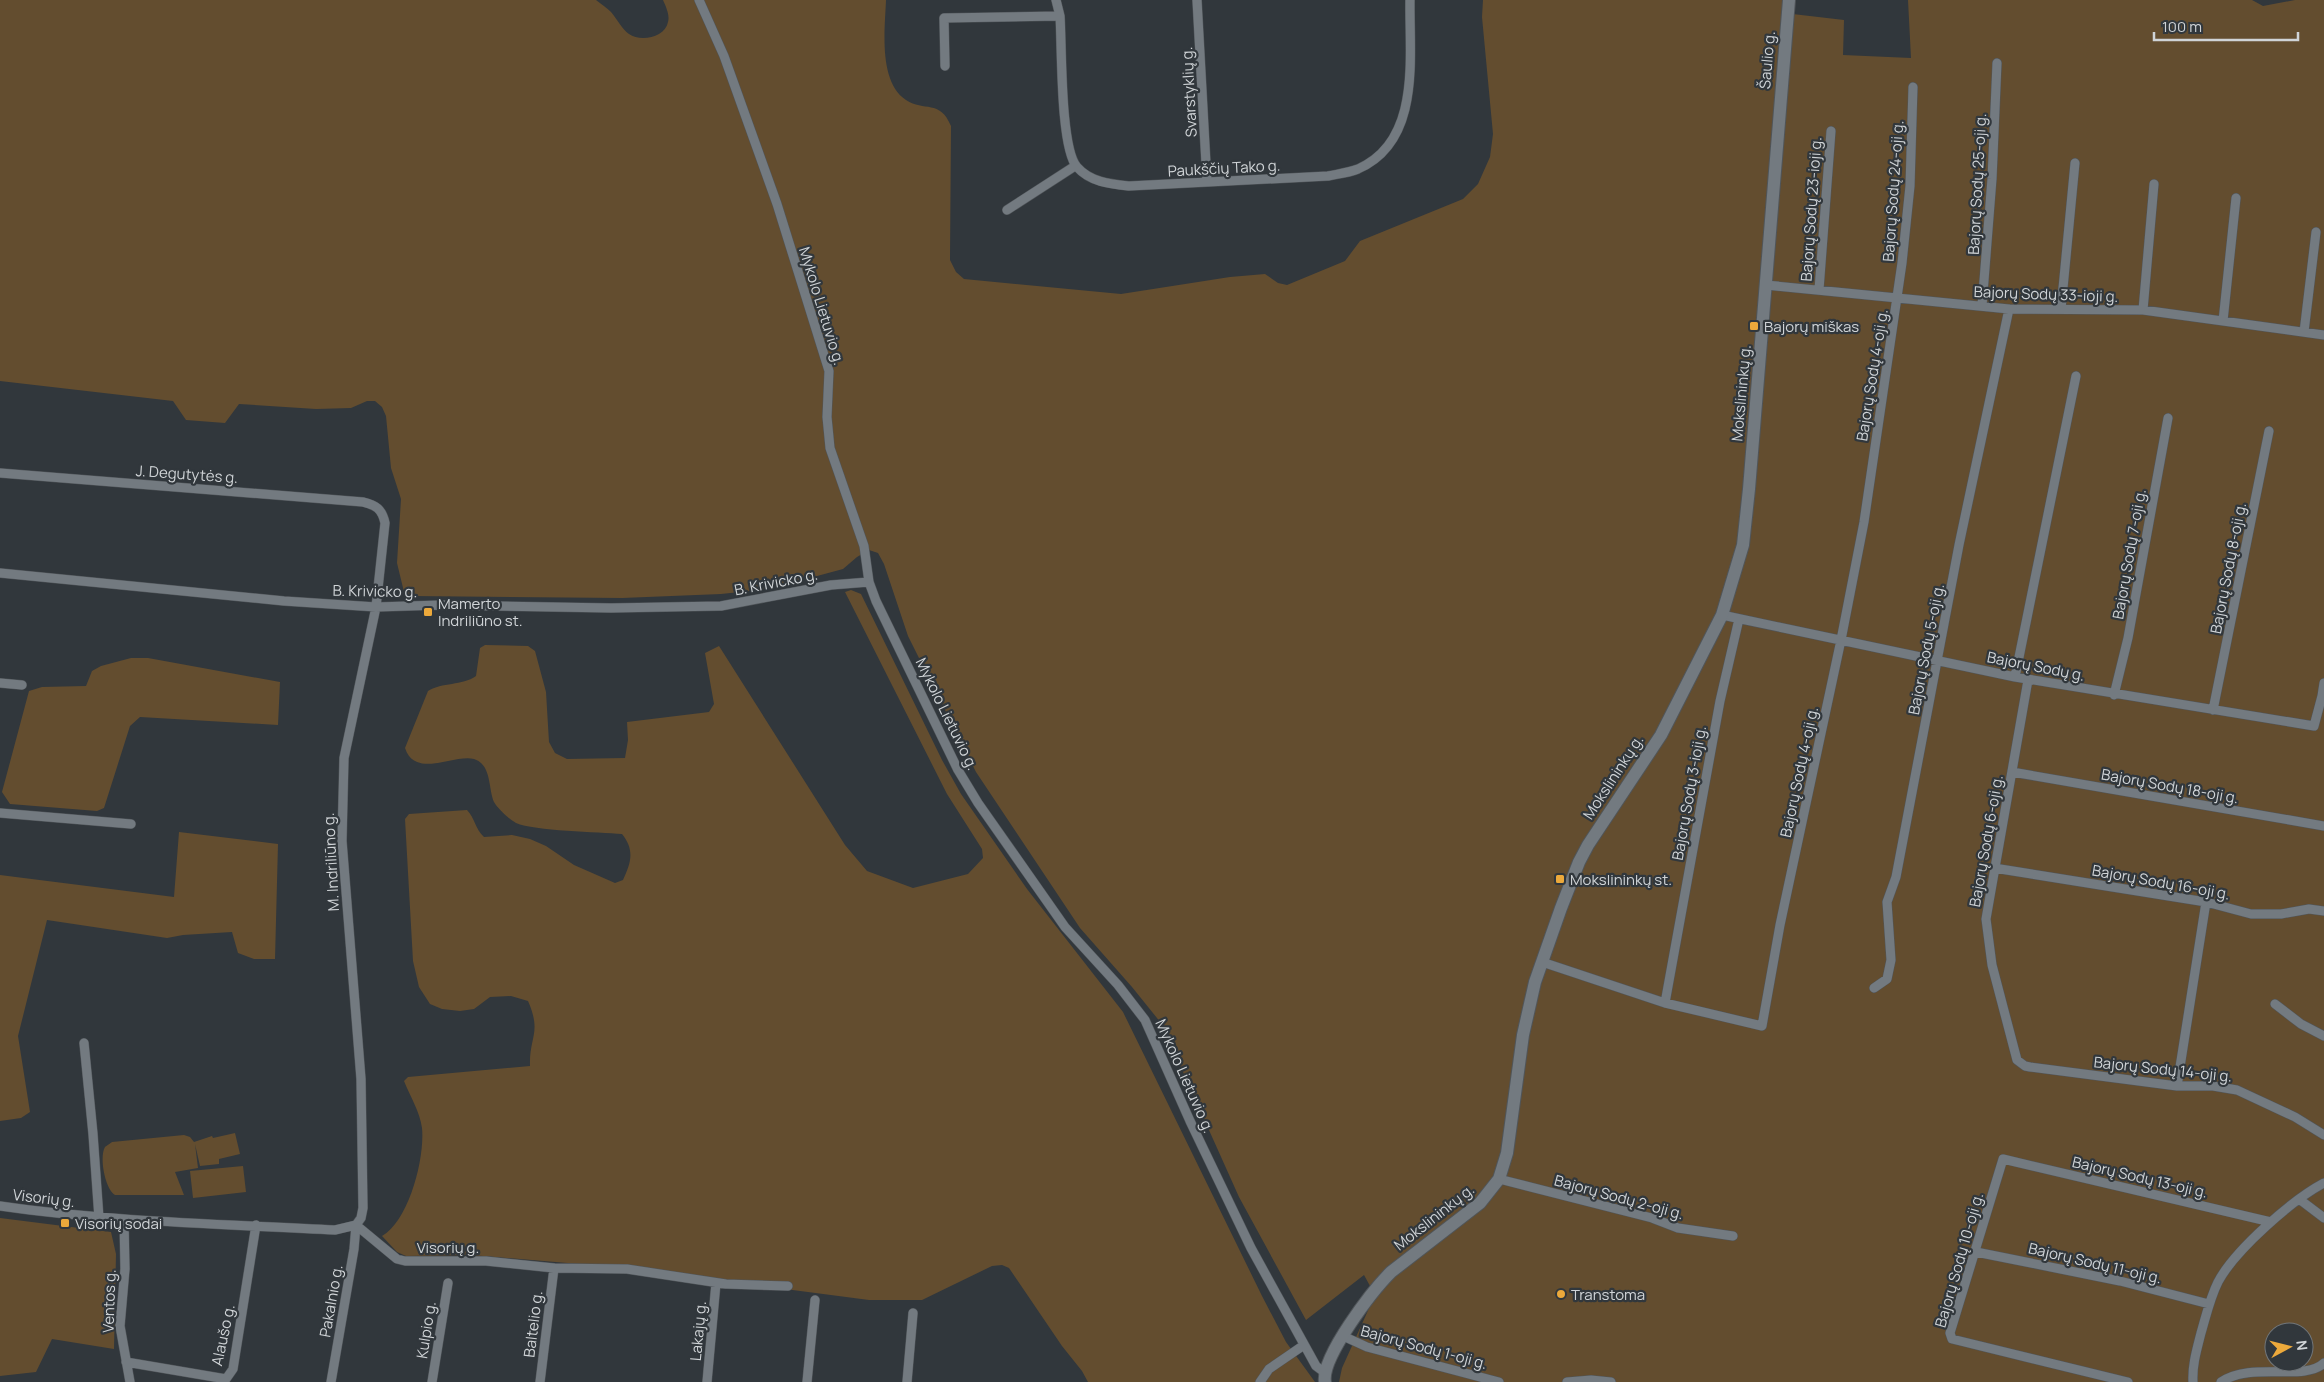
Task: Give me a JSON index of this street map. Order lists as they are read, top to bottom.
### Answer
{
  "streets": {
    "street": [
      "Šaulio g.",
      "Svarstyklių g.",
      "Paukščių Tako g.",
      "Bajorų Sodų 25-oji g.",
      "Bajorų Sodų 24-oji g.",
      "Bajorų Sodų 23-ioji g.",
      "Bajorų Sodų 33-ioji g.",
      "Mykolo Lietuvio g.",
      "Bajorų Sodų 4-oji g.",
      "Mokslininkų g.",
      "J. Degutytės g.",
      "Bajorų Sodų 7-oji g.",
      "Bajorų Sodų 8-oji g.",
      "B. Krivicko g.",
      "Bajorų Sodų 5-oji g.",
      "Bajorų Sodų g.",
      "Bajorų Sodų 18-oji g.",
      "Bajorų Sodų 3-ioji g.",
      "Bajorų Sodų 6-oji g.",
      "M. Indriliūno g.",
      "Bajorų Sodų 16-oji g.",
      "Bajorų Sodų 14-oji g.",
      "Bajorų Sodų 13-oji g.",
      "Bajorų Sodų 2-oji g.",
      "Visorių g.",
      "Bajorų Sodų 10-oji g.",
      "Bajorų Sodų 11-oji g.",
      "Ventos g.",
      "Pakalnio g.",
      "Baltelio g.",
      "Kulpio g.",
      "Lakajų g.",
      "Alaušo g.",
      "Bajorų Sodų 1-oji g."
    ]
  },
  "crossings": [
    ["Šaulio g.", "Mokslininkų g."],
    ["Svarstyklių g.", "Paukščių Tako g."],
    ["Bajorų Sodų 25-oji g.", "Bajorų Sodų 33-ioji g."],
    ["Bajorų Sodų 24-oji g.", "Bajorų Sodų 33-ioji g."],
    ["Bajorų Sodų 24-oji g.", "Bajorų Sodų 4-oji g."],
    ["Bajorų Sodų 23-ioji g.", "Bajorų Sodų 33-ioji g."],
    ["Bajorų Sodų 33-ioji g.", "Bajorų Sodų 4-oji g."],
    ["Bajorų Sodų 33-ioji g.", "Mokslininkų g."],
    ["Bajorų Sodų 33-ioji g.", "Bajorų Sodų 5-oji g."],
    ["Mykolo Lietuvio g.", "Mokslininkų g."],
    ["Mykolo Lietuvio g.", "B. Krivicko g."],
    ["Bajorų Sodų 4-oji g.", "Mokslininkų g."],
    ["Bajorų Sodų 4-oji g.", "Bajorų Sodų g."],
    ["Bajorų Sodų 4-oji g.", "Bajorų Sodų 3-ioji g."],
    ["Mokslininkų g.", "Bajorų Sodų g."],
    ["Mokslininkų g.", "Bajorų Sodų 2-oji g."],
    ["Mokslininkų g.", "Bajorų Sodų 1-oji g."],
    ["J. Degutytės g.", "M. Indriliūno g."],
    ["Bajorų Sodų 7-oji g.", "Bajorų Sodų g."],
    ["Bajorų Sodų 8-oji g.", "Bajorų Sodų g."],
    ["B. Krivicko g.", "M. Indriliūno g."],
    ["Bajorų Sodų 5-oji g.", "Bajorų Sodų g."],
    ["Bajorų Sodų g.", "Bajorų Sodų 3-ioji g."],
    ["Bajorų Sodų g.", "Bajorų Sodų 6-oji g."],
    ["Bajorų Sodų 18-oji g.", "Bajorų Sodų 6-oji g."],
    ["Bajorų Sodų 6-oji g.", "Bajorų Sodų 16-oji g."],
    ["Bajorų Sodų 6-oji g.", "Bajorų Sodų 14-oji g."],
    ["M. Indriliūno g.", "Visorių g."],
    ["M. Indriliūno g.", "Pakalnio g."],
    ["Bajorų Sodų 13-oji g.", "Bajorų Sodų 10-oji g."],
    ["Visorių g.", "Ventos g."],
    ["Visorių g.", "Pakalnio g."],
    ["Visorių g.", "Baltelio g."],
    ["Visorių g.", "Lakajų g."],
    ["Visorių g.", "Alaušo g."],
    ["Bajorų Sodų 10-oji g.", "Bajorų Sodų 11-oji g."],
    ["Ventos g.", "Alaušo g."]
  ],
  "places": {
    "transit": [
      "Bajorų miškas",
      "Mamerto Indriliūno st.",
      "Mokslininkų st.",
      "Visorių sodai"
    ],
    "other": ["Transtoma"]
  },
  "scale_bar": "100 m",
  "north": "right"
}
